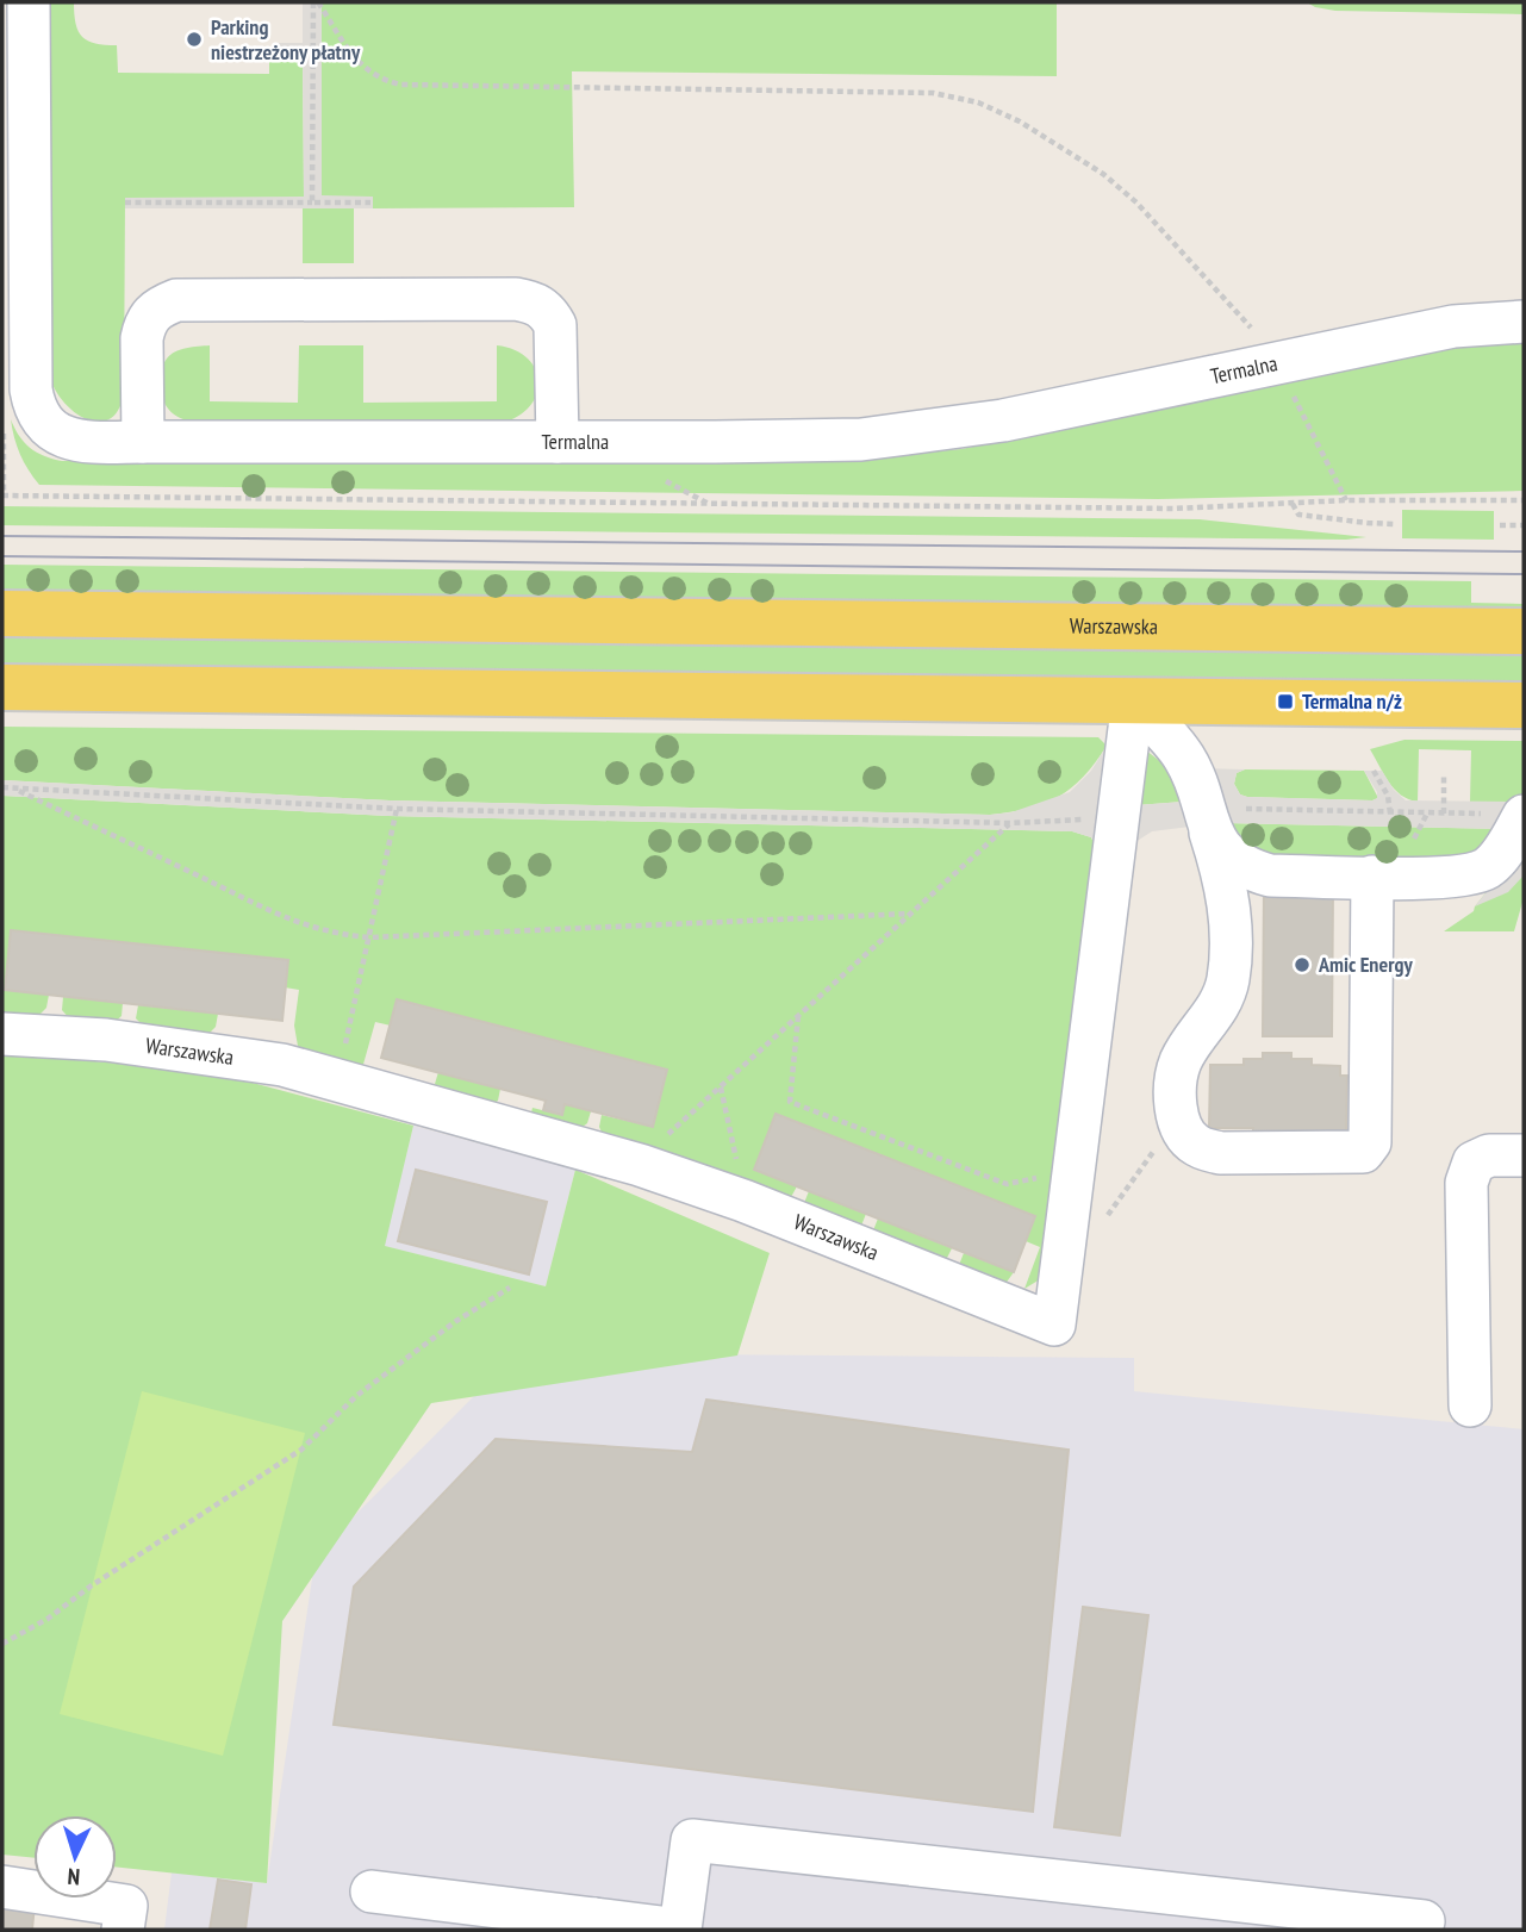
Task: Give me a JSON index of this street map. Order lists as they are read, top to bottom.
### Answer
{
  "streets": {
    "main road": ["Warszawska"],
    "street": ["Termalna"]
  },
  "places": {
    "other": ["Parking niestrzeżony płatny", "Amic Energy"],
    "transit": ["Termalna n/ż"]
  },
  "north": "bottom"
}
